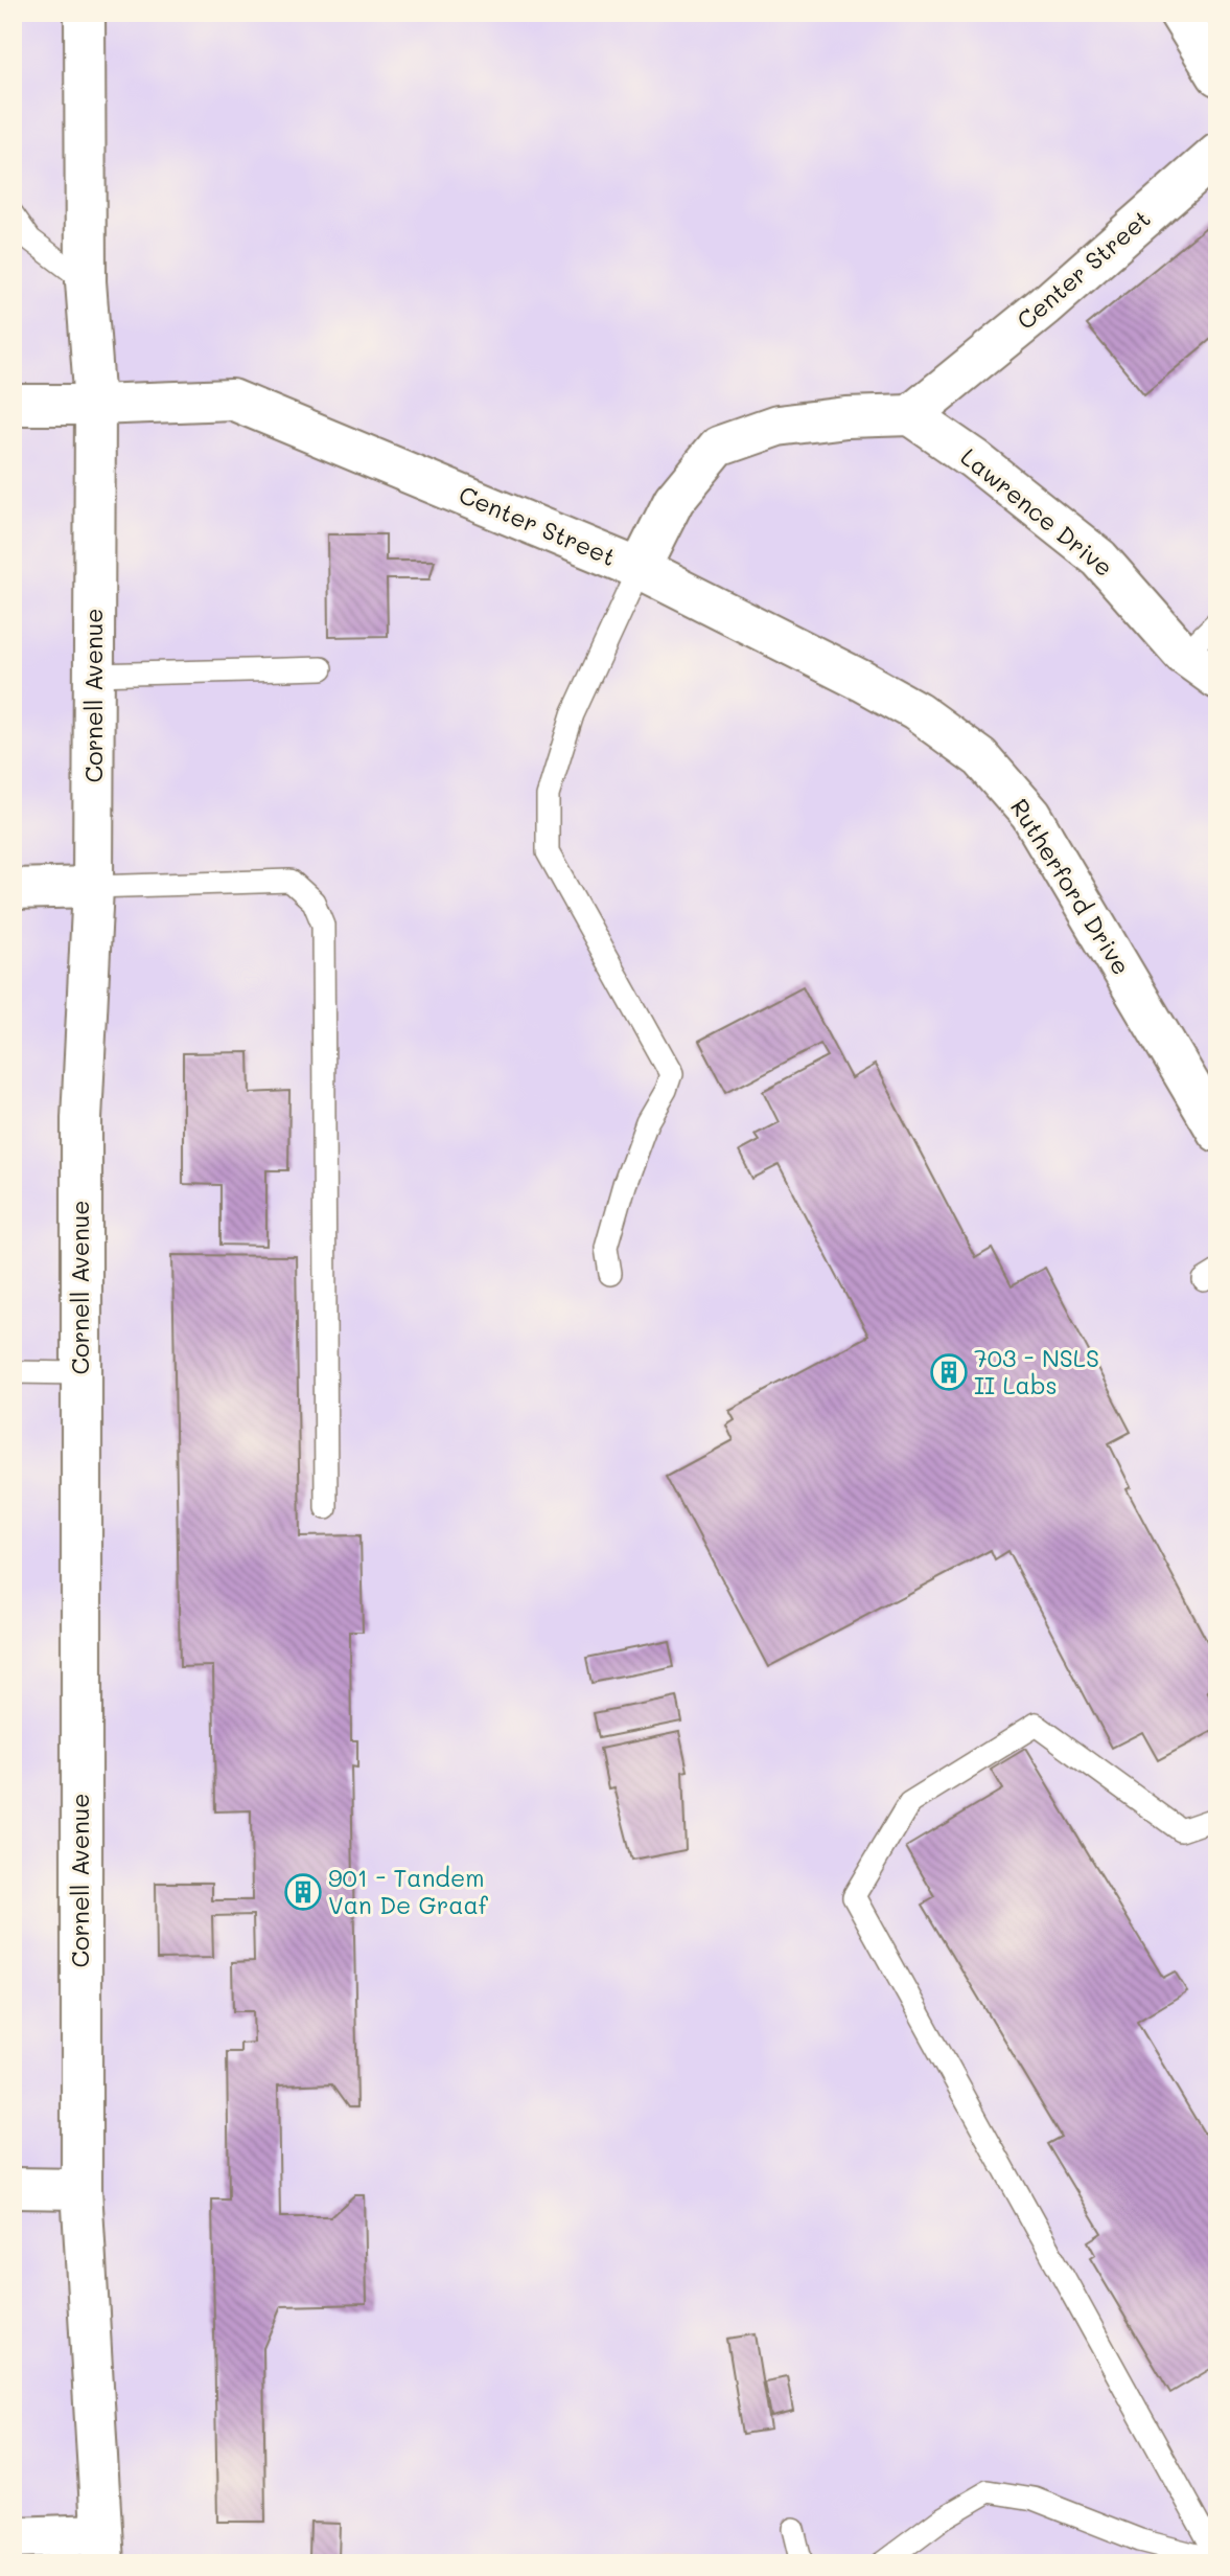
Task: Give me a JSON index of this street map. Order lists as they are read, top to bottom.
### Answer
{
  "streets": {
    "street": [
      "Center Street",
      "Lawrence Drive",
      "Cornell Avenue",
      "Rutherford Drive"
    ]
  },
  "crossings": [
    ["Center Street", "Lawrence Drive"],
    ["Center Street", "Cornell Avenue"],
    ["Center Street", "Rutherford Drive"]
  ],
  "places": {
    "building": ["703 - NSLS II Labs", "901 - Tandem Van De Graaf"]
  }
}
